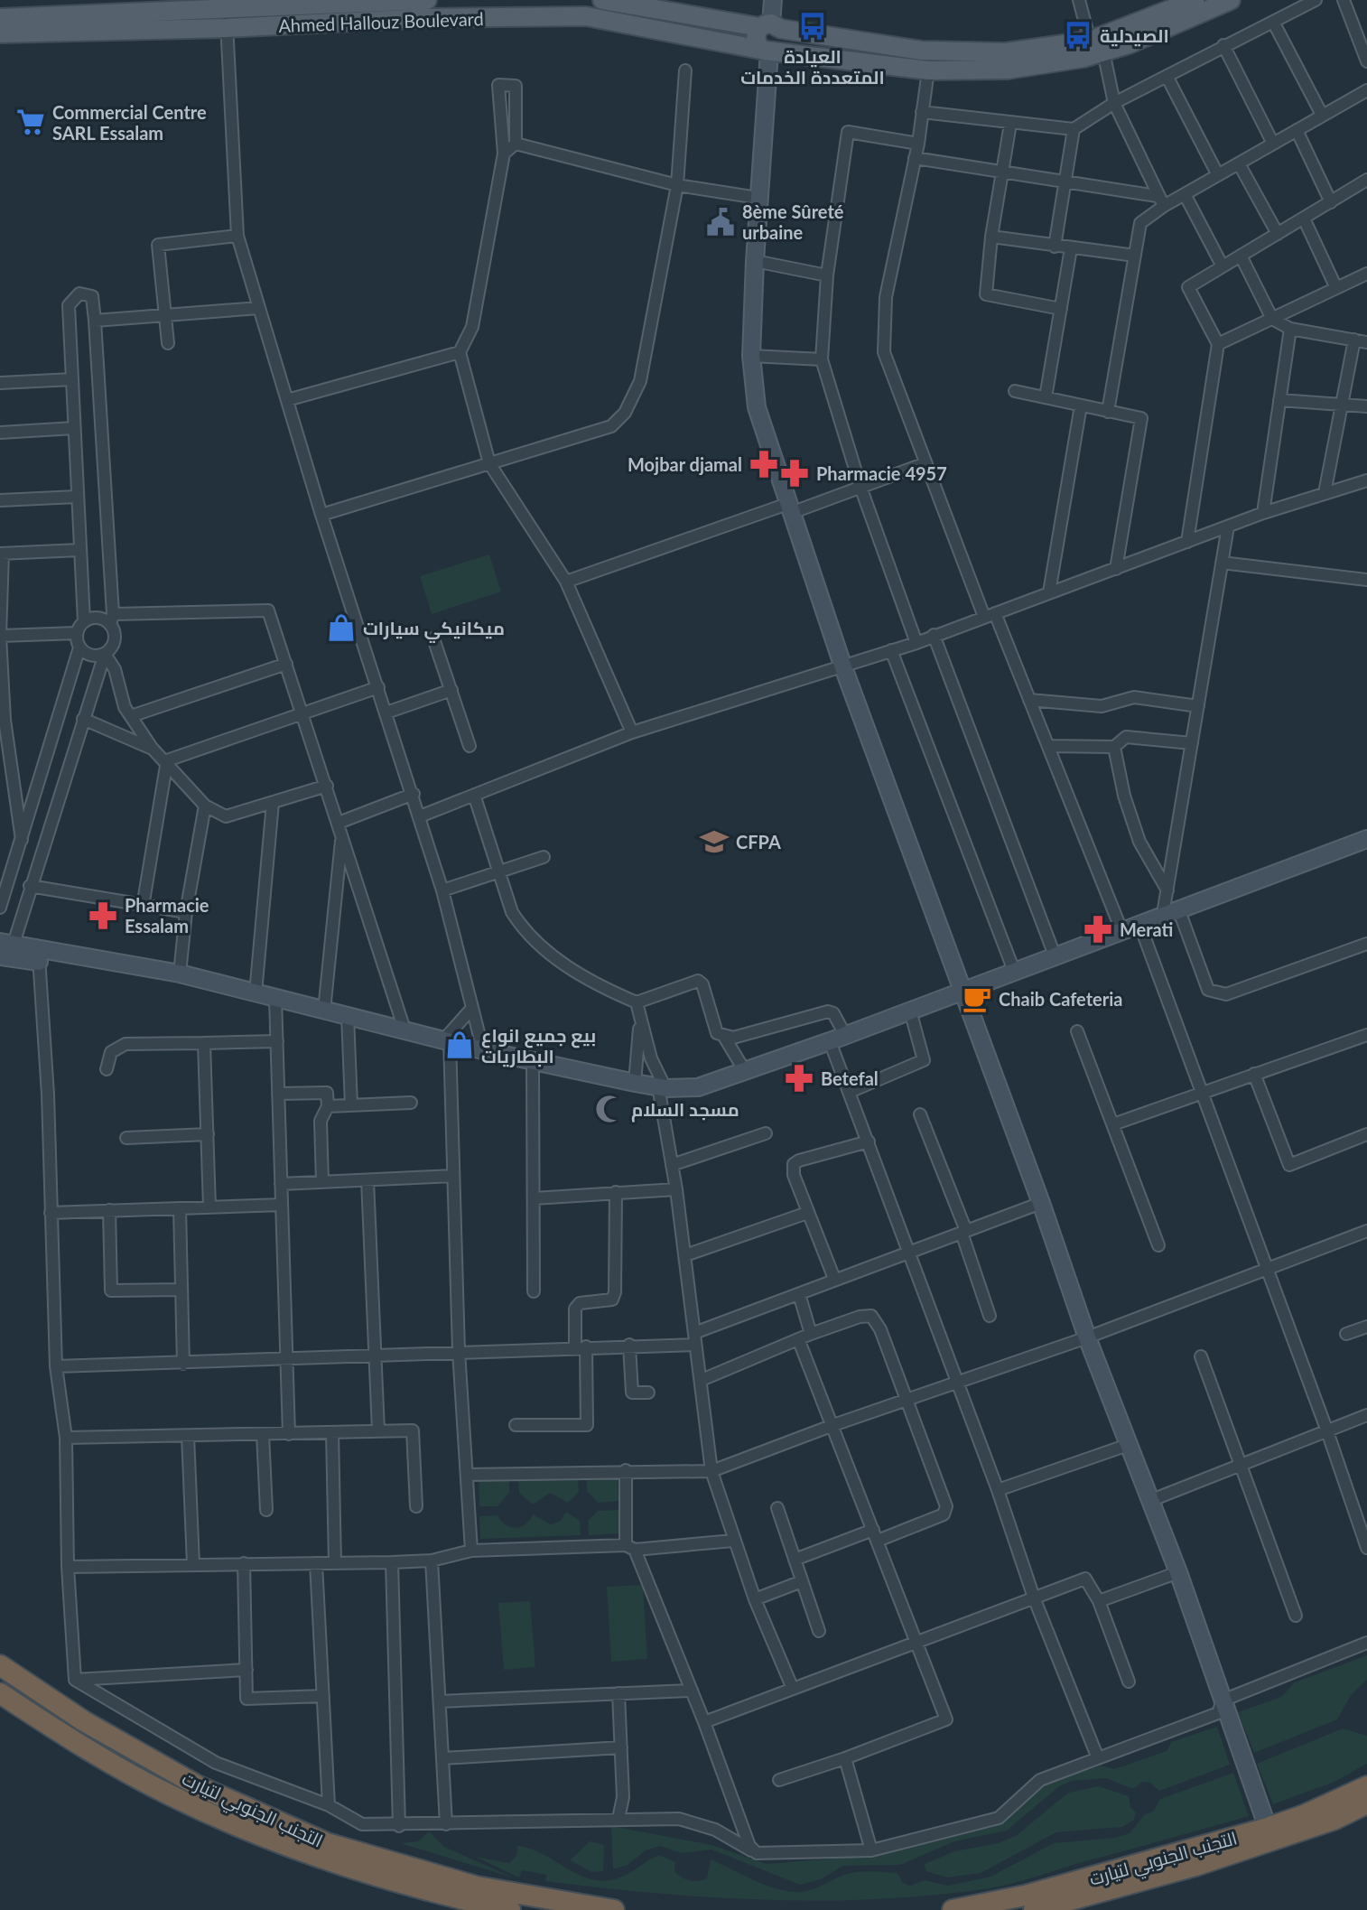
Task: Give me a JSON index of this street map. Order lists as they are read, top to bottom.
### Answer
{
  "streets": {
    "highway": ["التجنب الجنوبي لتيارت"],
    "main road": ["Ahmed Hallouz Boulevard"]
  },
  "places": {
    "bus stop": ["العيادة المتعددة الخدمات", "الصيدلية"],
    "supermarket": ["Commercial Centre SARL Essalam"],
    "public building": ["8ème Sûreté urbaine"],
    "pharmacy": [
      "Mojbar djamal",
      "Pharmacie 4957",
      "Pharmacie Essalam",
      "Merati",
      "Betefal"
    ],
    "shop": ["ميكانيكي سيارات", "بيع جميع انواع البطاريات"],
    "school or university": ["CFPA"],
    "cafe": ["Chaib Cafeteria"],
    "mosque": ["مسجد السلام"]
  }
}
